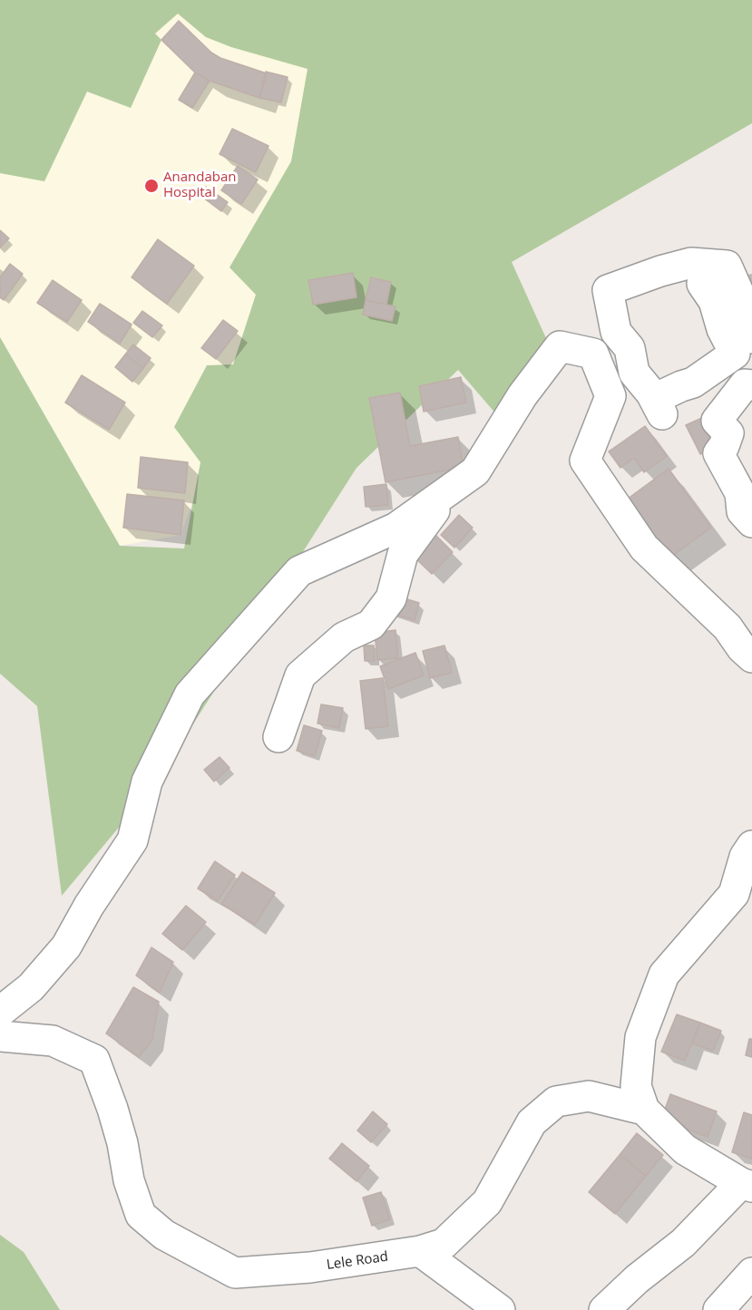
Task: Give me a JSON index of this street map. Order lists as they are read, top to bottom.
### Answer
{
  "streets": {
    "street": ["Lele Road"]
  },
  "places": ["Anandaban Hospital"]
}
